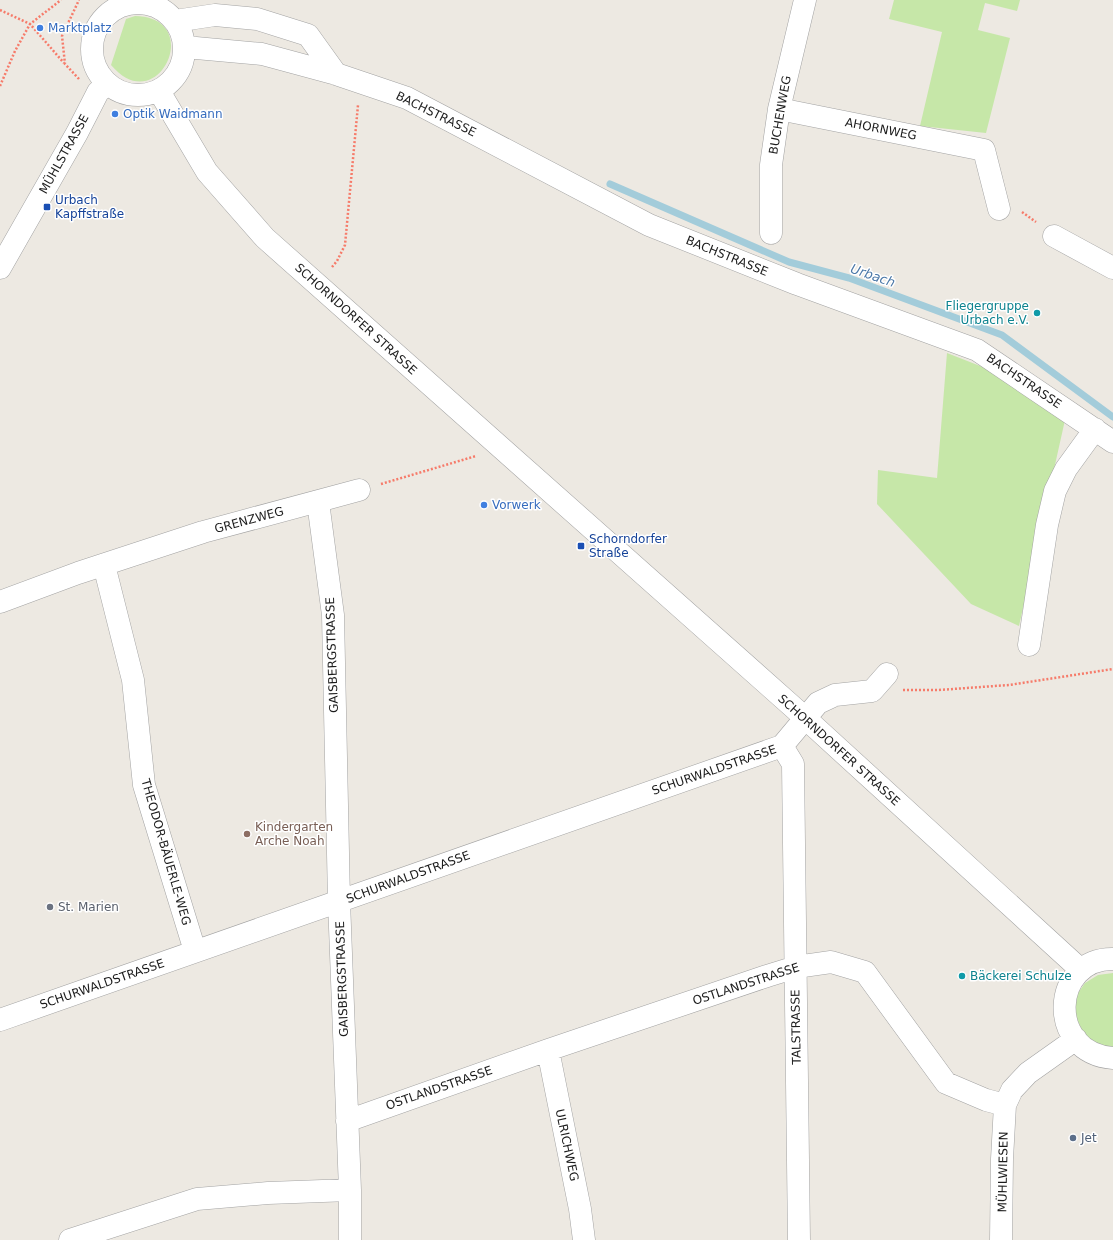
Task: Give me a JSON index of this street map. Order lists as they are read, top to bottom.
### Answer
{
  "streets": {
    "street": [
      "BACHSTRASSE",
      "BUCHENWEG",
      "AHORNWEG",
      "MÜHLSTRASSE",
      "SCHORNDORFER STRASSE",
      "GRENZWEG",
      "GAISBERGSTRASSE",
      "SCHURWALDSTRASSE",
      "THEODOR-BÄUERLE-WEG",
      "OSTLANDSTRASSE",
      "TALSTRASSE",
      "ULRICHWEG",
      "MÜHLWIESEN"
    ]
  },
  "crossings": [
    ["BACHSTRASSE", "MÜHLSTRASSE"],
    ["BACHSTRASSE", "SCHORNDORFER STRASSE"],
    ["BUCHENWEG", "AHORNWEG"],
    ["MÜHLSTRASSE", "SCHORNDORFER STRASSE"],
    ["SCHORNDORFER STRASSE", "SCHURWALDSTRASSE"],
    ["GRENZWEG", "GAISBERGSTRASSE"],
    ["GRENZWEG", "THEODOR-BÄUERLE-WEG"],
    ["GAISBERGSTRASSE", "SCHURWALDSTRASSE"],
    ["GAISBERGSTRASSE", "OSTLANDSTRASSE"],
    ["SCHURWALDSTRASSE", "THEODOR-BÄUERLE-WEG"],
    ["SCHURWALDSTRASSE", "TALSTRASSE"],
    ["OSTLANDSTRASSE", "TALSTRASSE"],
    ["OSTLANDSTRASSE", "ULRICHWEG"],
    ["OSTLANDSTRASSE", "MÜHLWIESEN"]
  ],
  "water": ["Urbach"],
  "places": {
    "other": [
      "Marktplatz",
      "Optik Waidmann",
      "Fliegergruppe Urbach e.V.",
      "Vorwerk",
      "Kindergarten Arche Noah",
      "St. Marien",
      "Bäckerei Schulze",
      "Jet"
    ],
    "transit": ["Urbach Kapffstraße", "Schorndorfer Straße"]
  }
}
